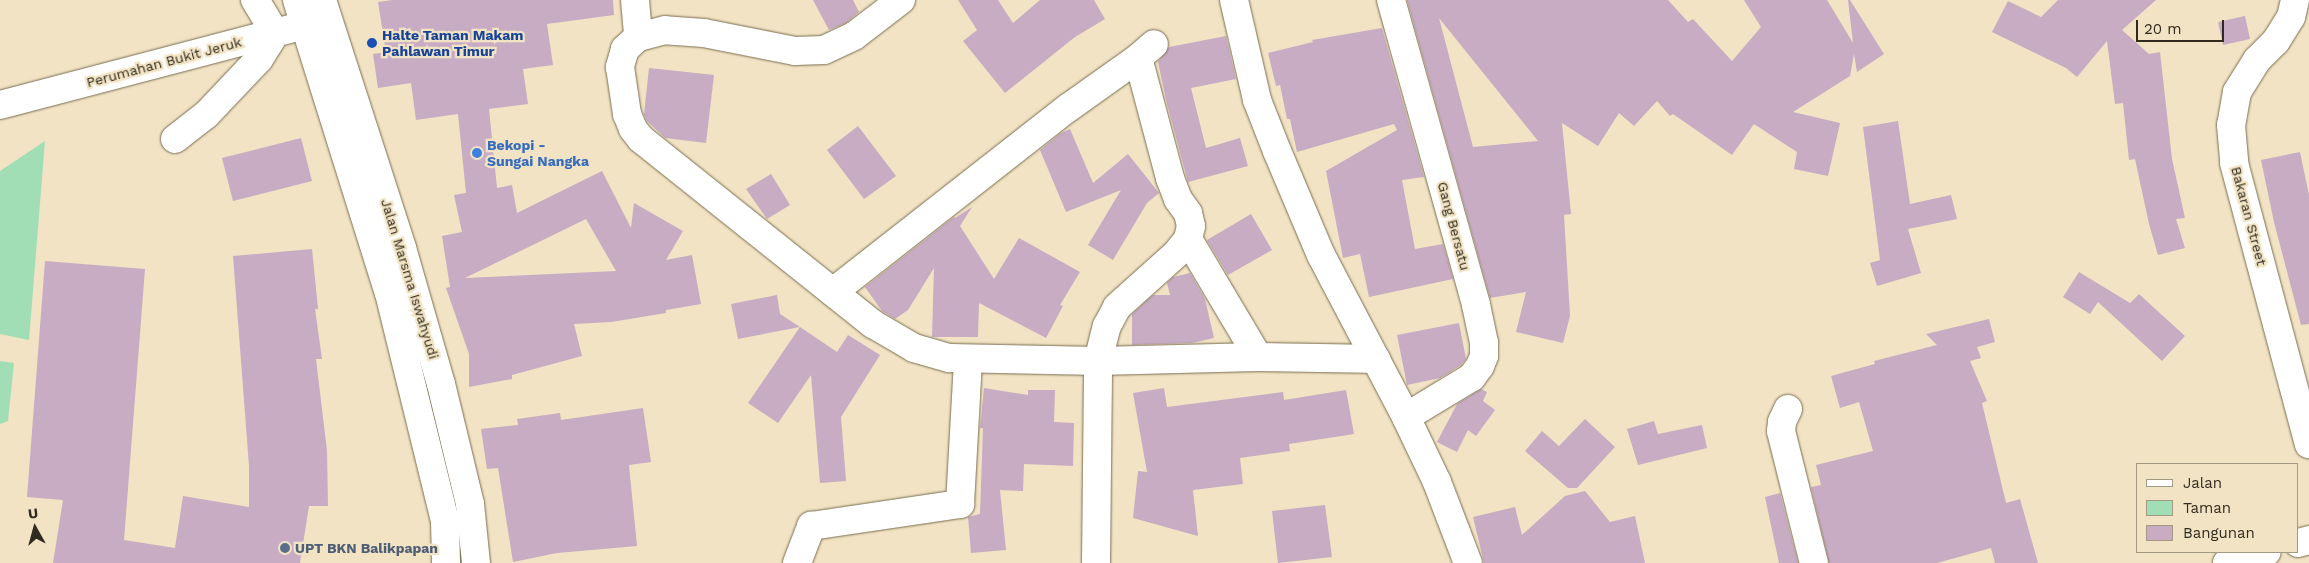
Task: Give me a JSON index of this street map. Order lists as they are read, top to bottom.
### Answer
{
  "streets": {
    "main road": [
      "Perumahan Bukit Jeruk",
      "Bakaran Street",
      "Gang Bersatu",
      "Jalan Marsma Iswahyudi"
    ]
  },
  "crossings": [
    ["Perumahan Bukit Jeruk", "Jalan Marsma Iswahyudi"]
  ],
  "places": ["Halte Taman Makam Pahlawan Timur", "Bekopi - Sungai Nangka", "UPT BKN Balikpapan"],
  "legend": ["Jalan", "Taman", "Bangunan"],
  "scale_bar": "20 m",
  "north": "top"
}
